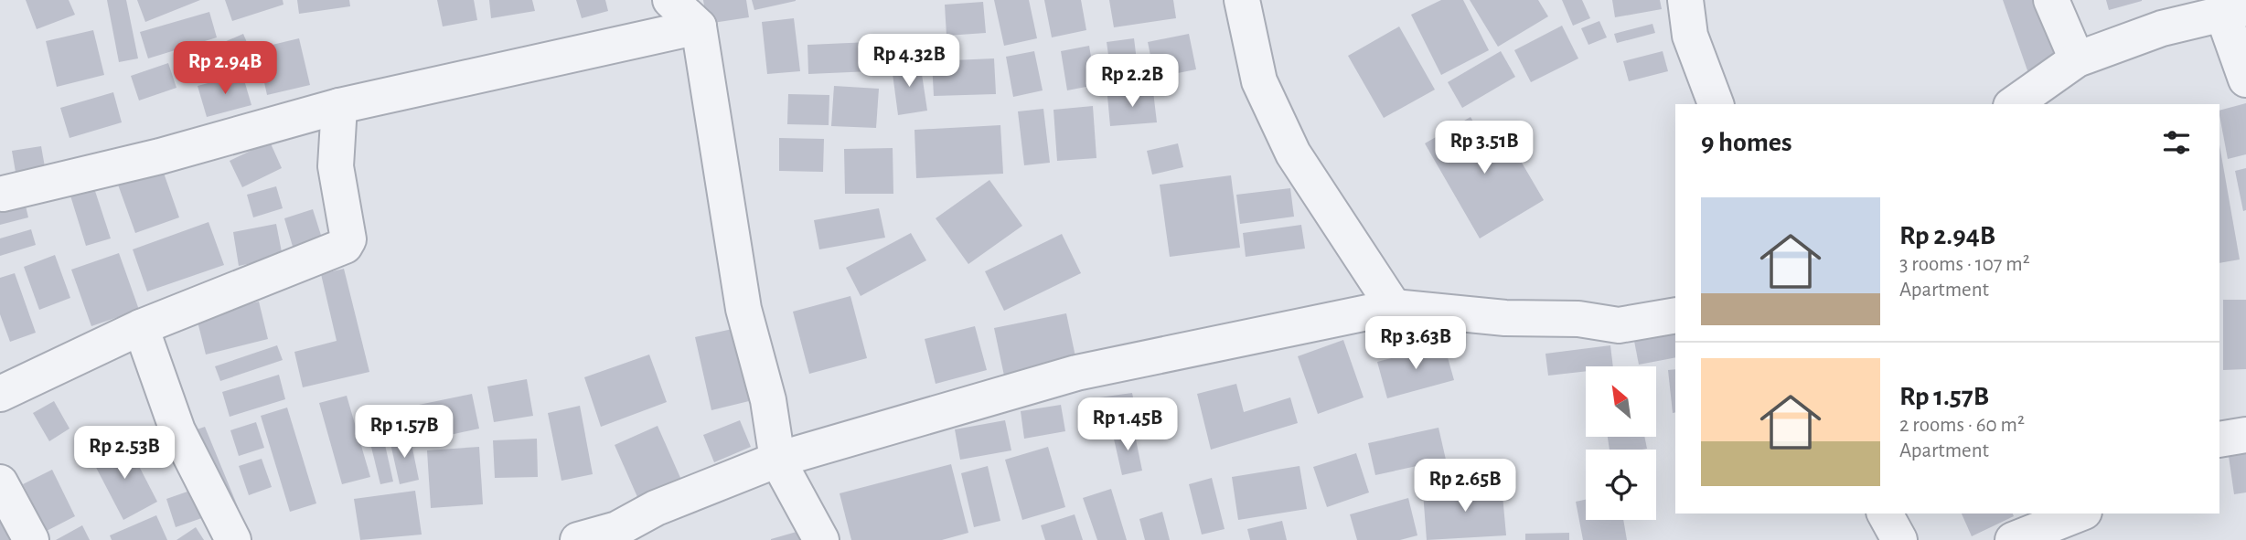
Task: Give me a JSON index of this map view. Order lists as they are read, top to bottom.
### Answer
{
  "north": "top left",
  "page": {
    "price": [
      "Rp 4.32B",
      "Rp 2.94B",
      "Rp 2.2B",
      "Rp 3.51B",
      "Rp 3.63B",
      "Rp 1.45B",
      "Rp 1.57B",
      "Rp 2.53B",
      "Rp 2.65B"
    ],
    "heading": "9 homes",
    "list": [
      {
        "name": "Rp 2.94B",
        "note": "3 rooms · 107 m² · Apartment"
      },
      {
        "name": "Rp 1.57B",
        "note": "2 rooms · 60 m² · Apartment"
      }
    ]
  }
}
